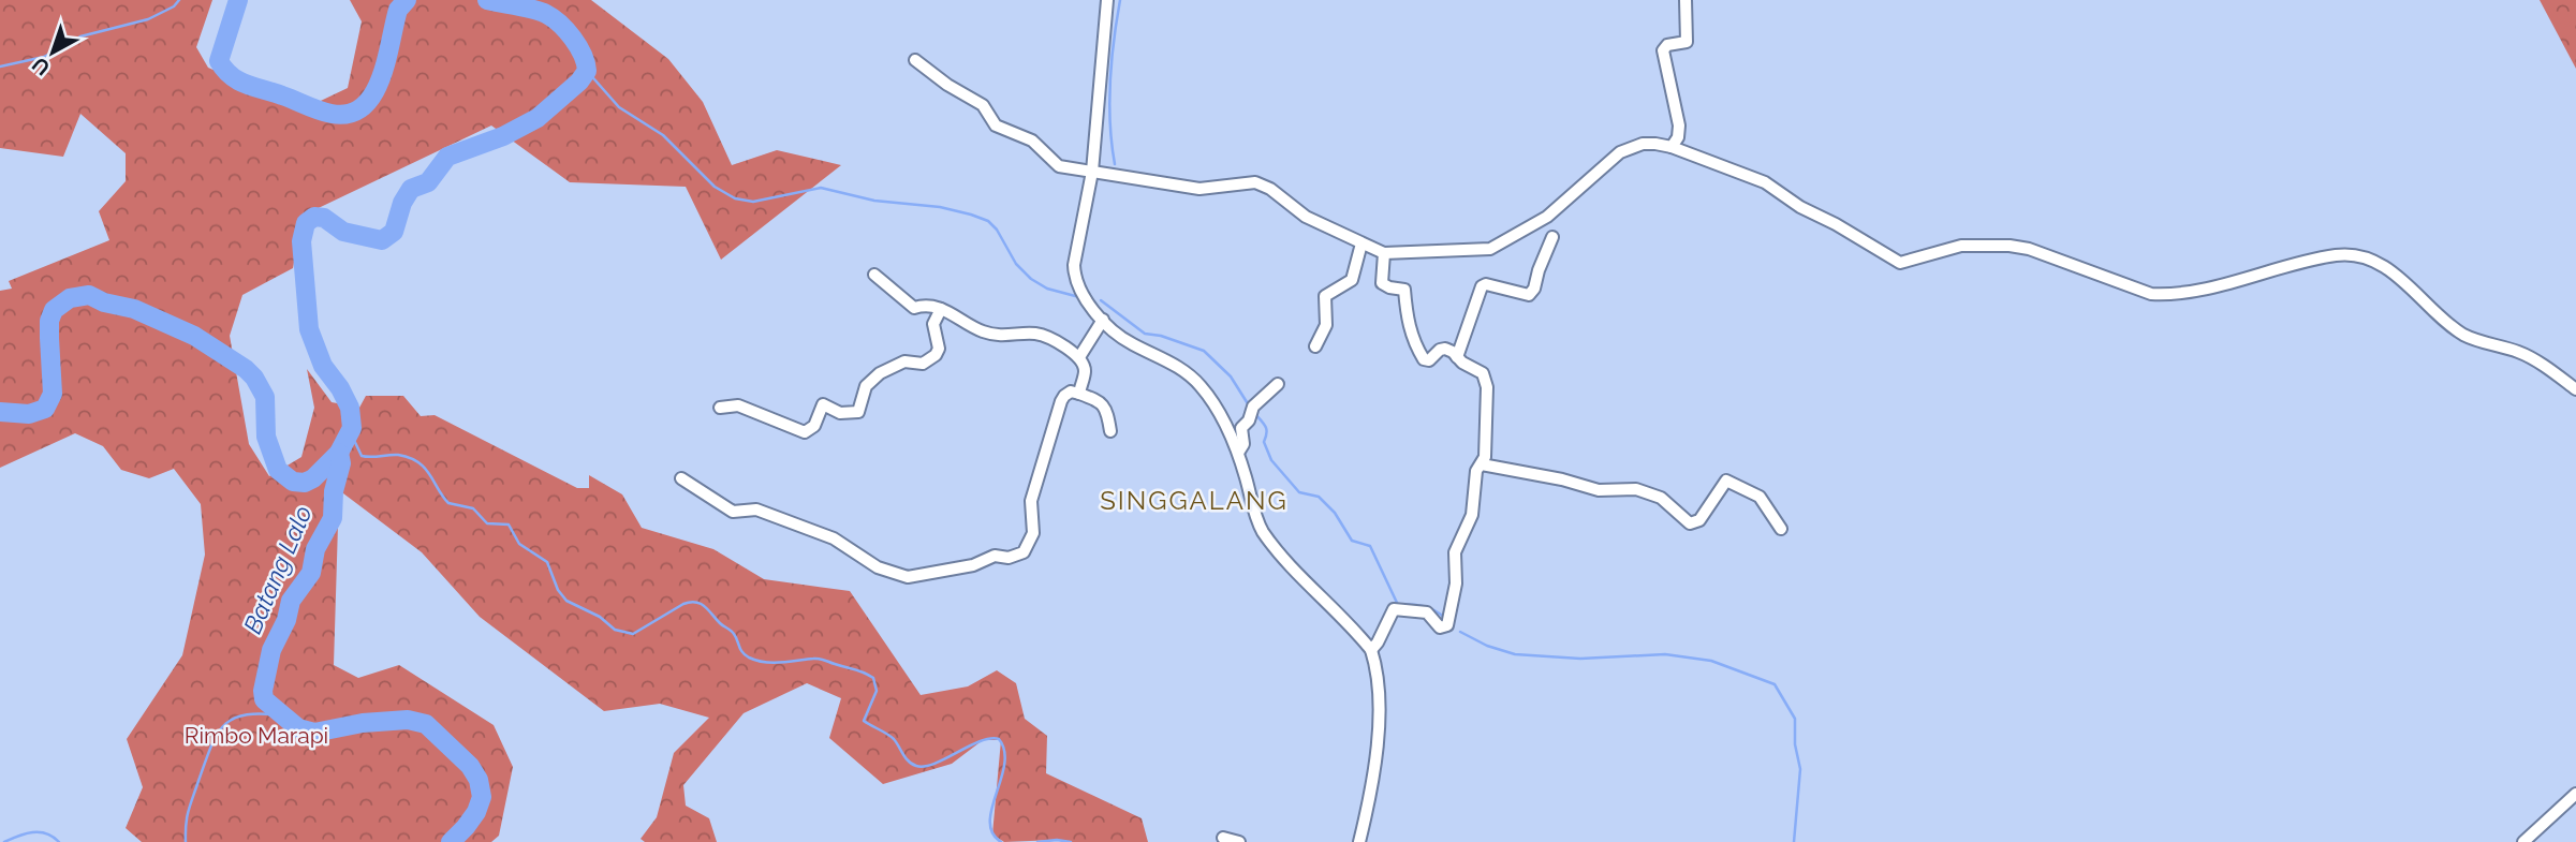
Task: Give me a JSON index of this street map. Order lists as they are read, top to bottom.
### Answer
{
  "districts": ["SINGGALANG"],
  "water": ["Batang Lalo"],
  "parks": ["Rimbo Marapi"],
  "north": "bottom left"
}
